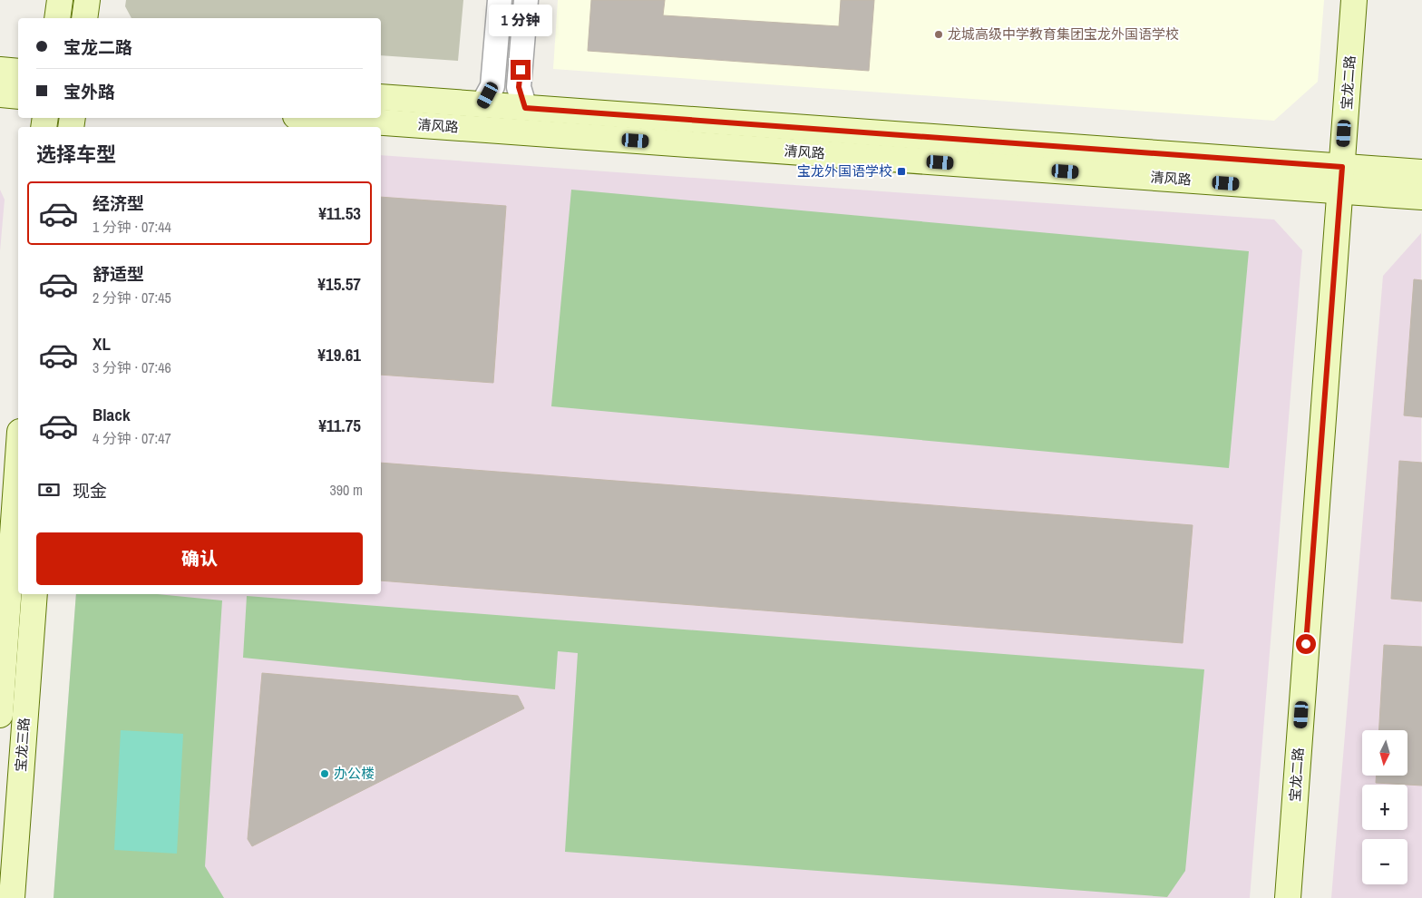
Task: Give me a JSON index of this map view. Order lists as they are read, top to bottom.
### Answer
{
  "streets": {
    "street": ["宝龙二路", "清风路", "宝龙三路"]
  },
  "crossings": [
    ["宝龙二路", "清风路"]
  ],
  "places": {
    "other": ["龙城高级中学教育集团宝龙外国语学校", "办公楼"],
    "transit": ["宝龙外国语学校"]
  },
  "north": "bottom",
  "page": {
    "bubble": "1 分钟",
    "banner": ["宝龙二路", "宝外路"],
    "heading": "选择车型",
    "list": [
      {
        "name": "经济型",
        "note": "1 分钟 · 07:44",
        "value": "¥11.53"
      },
      {
        "name": "舒适型",
        "note": "2 分钟 · 07:45",
        "value": "¥15.57"
      },
      {
        "name": "XL",
        "note": "3 分钟 · 07:46",
        "value": "¥19.61"
      },
      {
        "name": "Black",
        "note": "4 分钟 · 07:47",
        "value": "¥11.75"
      }
    ],
    "pay": ["现金", "390 m"],
    "buttons": "确认",
    "map_buttons": ["+", "−"]
  }
}
